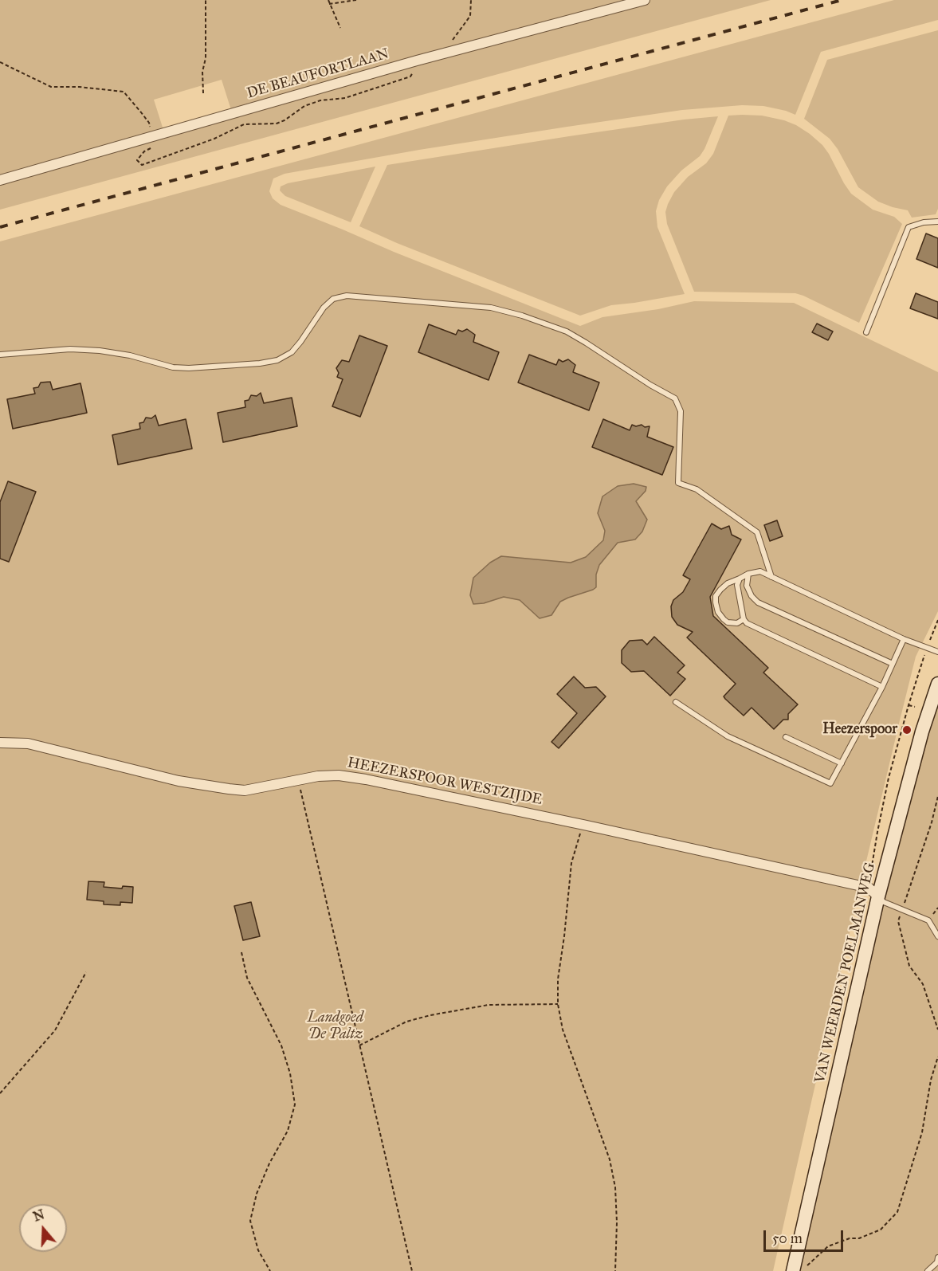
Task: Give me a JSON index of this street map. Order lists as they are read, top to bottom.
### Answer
{
  "streets": {
    "main road": ["VAN WEERDEN POELMANWEG"],
    "street": ["DE BEAUFORTLAAN", "HEEZERSPOOR WESTZIJDE"]
  },
  "crossings": [
    ["HEEZERSPOOR WESTZIJDE", "VAN WEERDEN POELMANWEG"]
  ],
  "parks": ["Landgoed De Paltz"],
  "places": ["Heezerspoor"],
  "scale_bar": "50 m",
  "north": "top"
}
